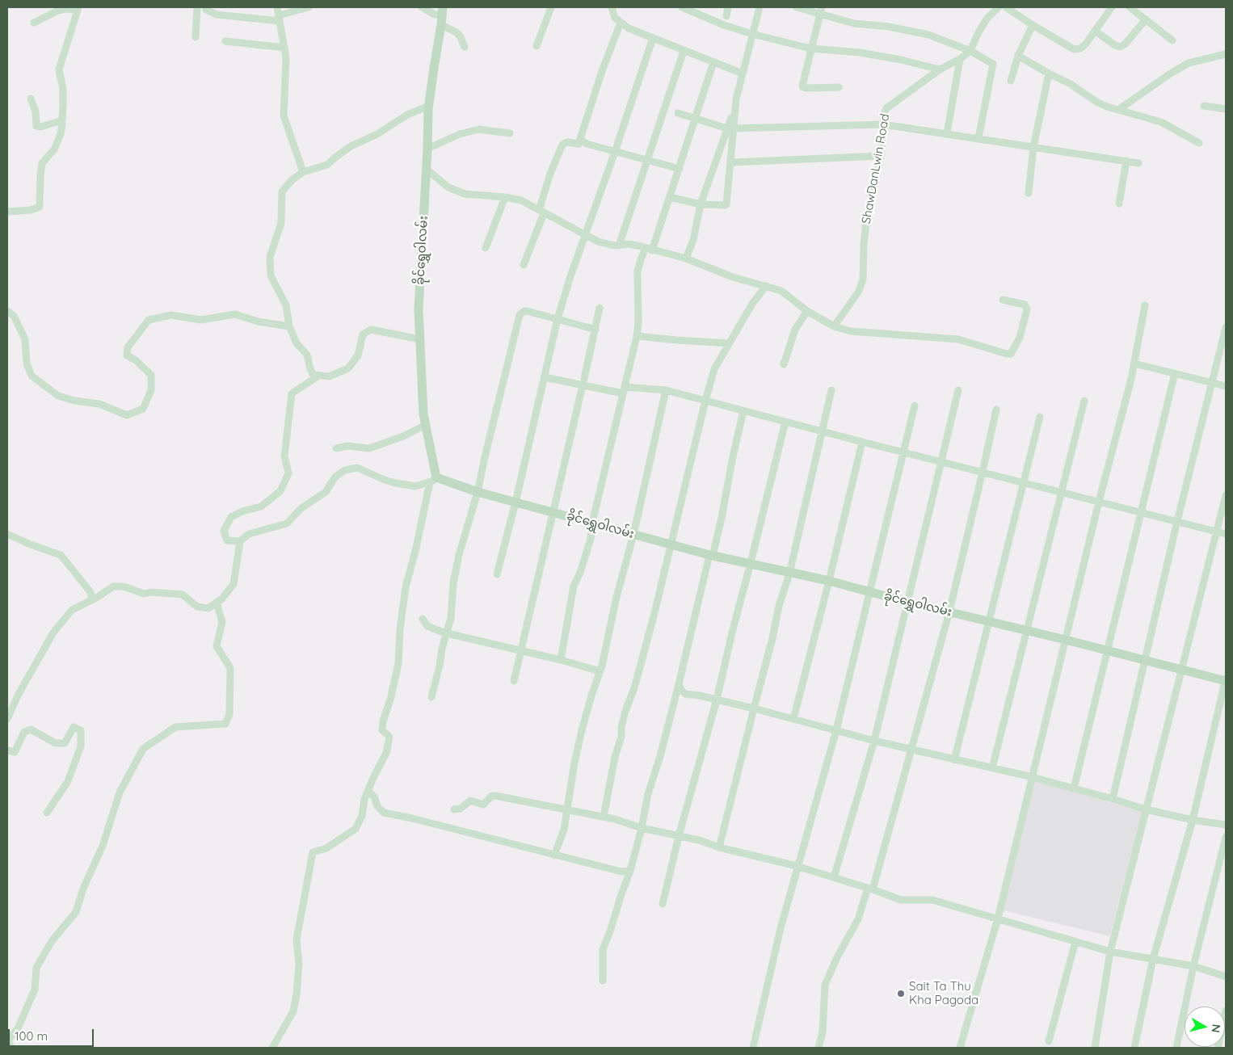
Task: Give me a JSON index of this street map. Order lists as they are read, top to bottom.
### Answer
{
  "streets": {
    "street": ["ShawDanLwin Road", "ခိုင်ရွှေဝါလမ်း"]
  },
  "places": ["Sait Ta Thu Kha Pagoda"],
  "scale_bar": "100 m",
  "north": "right"
}
